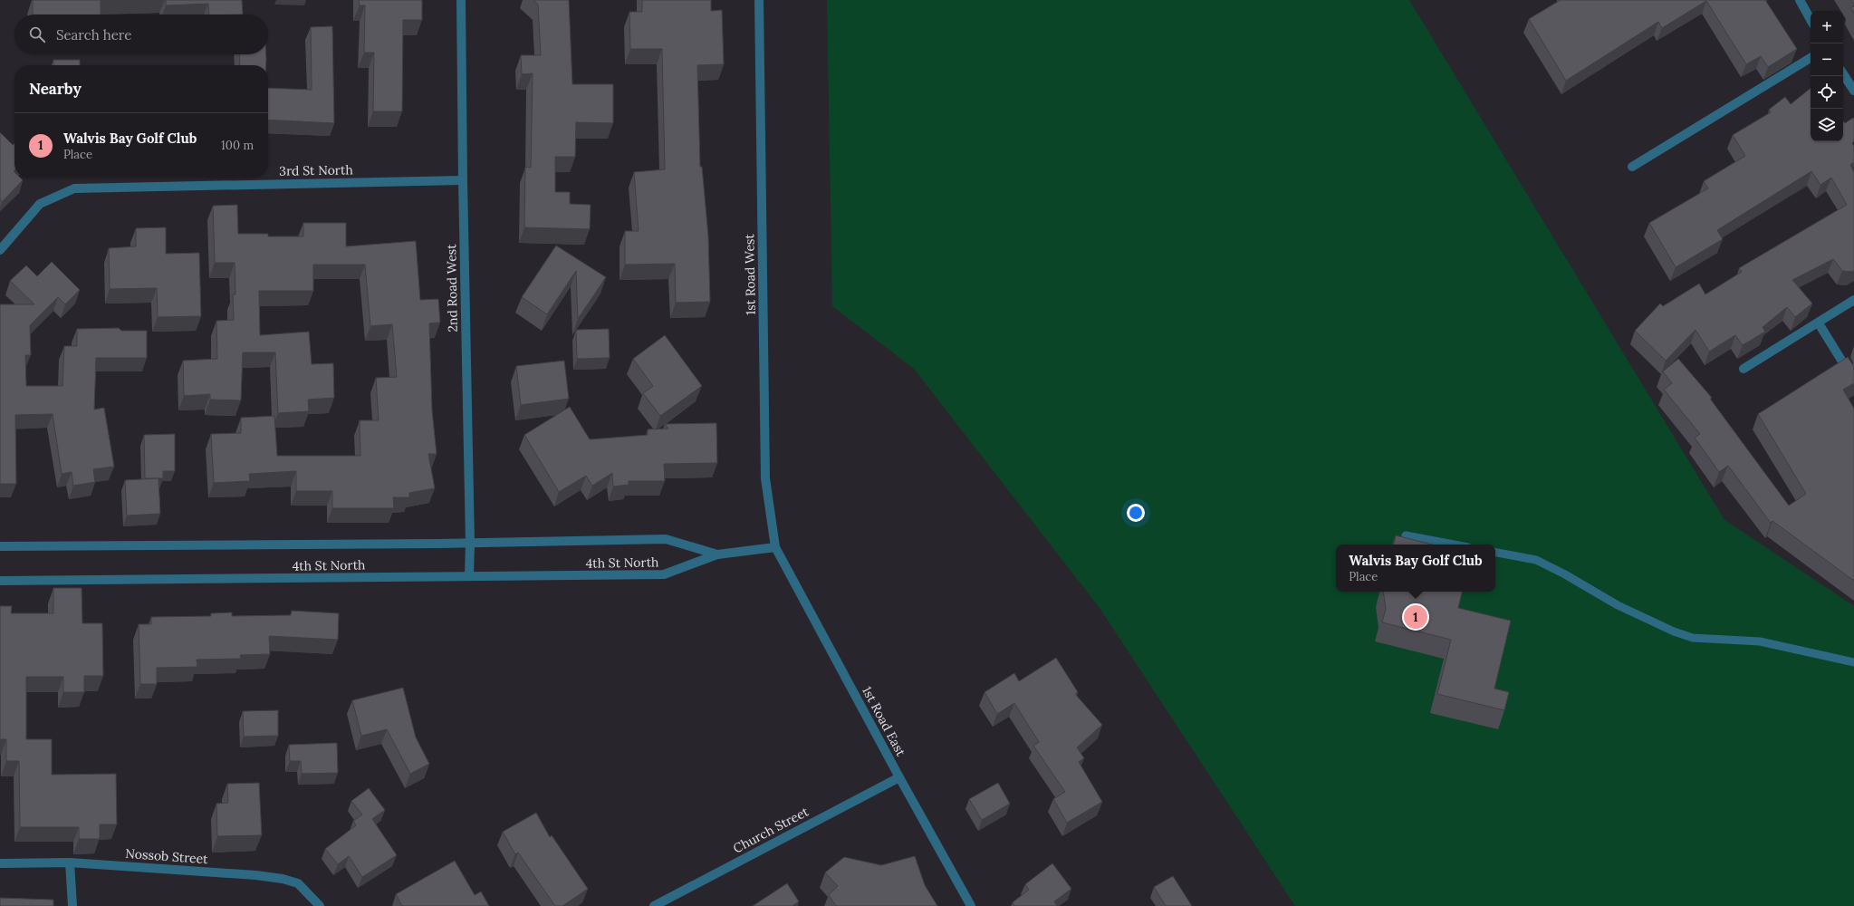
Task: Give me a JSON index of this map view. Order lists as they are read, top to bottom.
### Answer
{
  "streets": {
    "street": [
      "3rd St North",
      "1st Road West",
      "2nd Road West",
      "4th St North",
      "1st Road East",
      "Church Street",
      "Nossob Street"
    ]
  },
  "crossings": [
    ["3rd St North", "2nd Road West"],
    ["1st Road West", "1st Road East"],
    ["2nd Road West", "4th St North"],
    ["1st Road East", "Church Street"]
  ],
  "page": {
    "map_buttons": ["+", "−"],
    "search": "Search here",
    "heading": "Nearby",
    "list": [
      {
        "mark": "1",
        "name": "Walvis Bay Golf Club",
        "note": "Place",
        "value": "100 m"
      }
    ],
    "popup": ["Walvis Bay Golf Club", "Place"],
    "pins": "1"
  }
}
